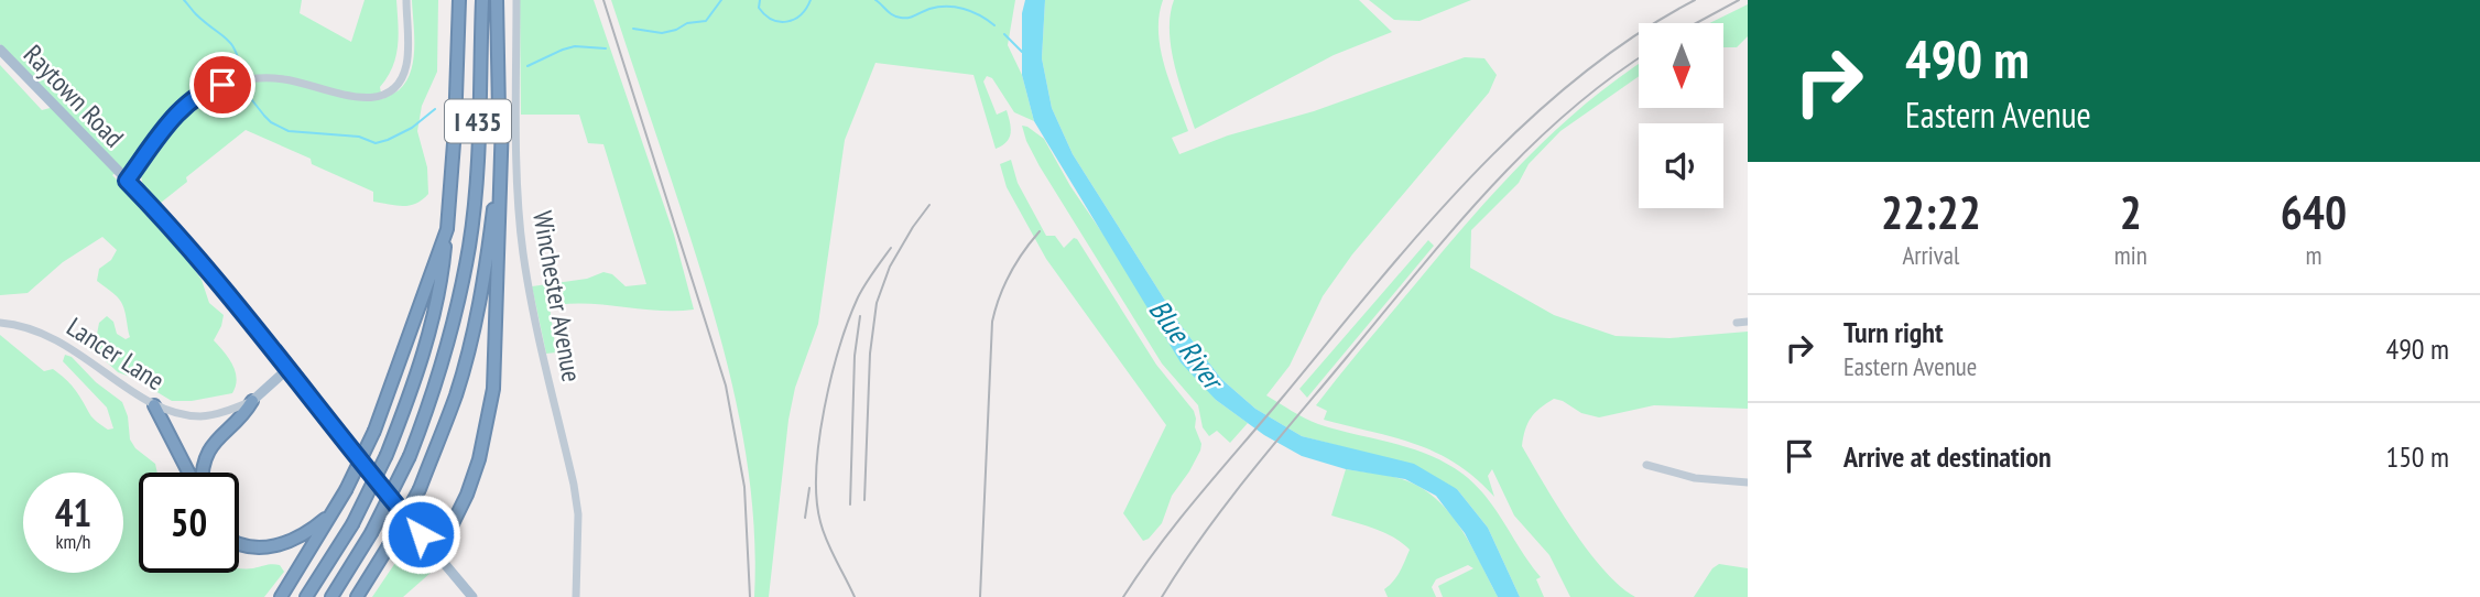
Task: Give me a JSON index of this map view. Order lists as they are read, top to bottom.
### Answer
{
  "streets": {
    "highway": ["I 435"],
    "main road": ["Raytown Road", "Lancer Lane"],
    "street": ["Winchester Avenue"]
  },
  "crossings": [
    ["Raytown Road", "Lancer Lane"]
  ],
  "water": ["Blue River"],
  "north": "bottom",
  "page": {
    "turn": ["490 m", "Eastern Avenue"],
    "eta": [
      "22:22",
      "Arrival",
      "2",
      "min",
      "640",
      "m"
    ],
    "list": [
      {
        "name": "Turn right",
        "note": "Eastern Avenue",
        "value": "490 m"
      },
      {
        "name": "Arrive at destination",
        "value": "150 m"
      }
    ],
    "speed": "41 km/h",
    "limit": "50"
  }
}
